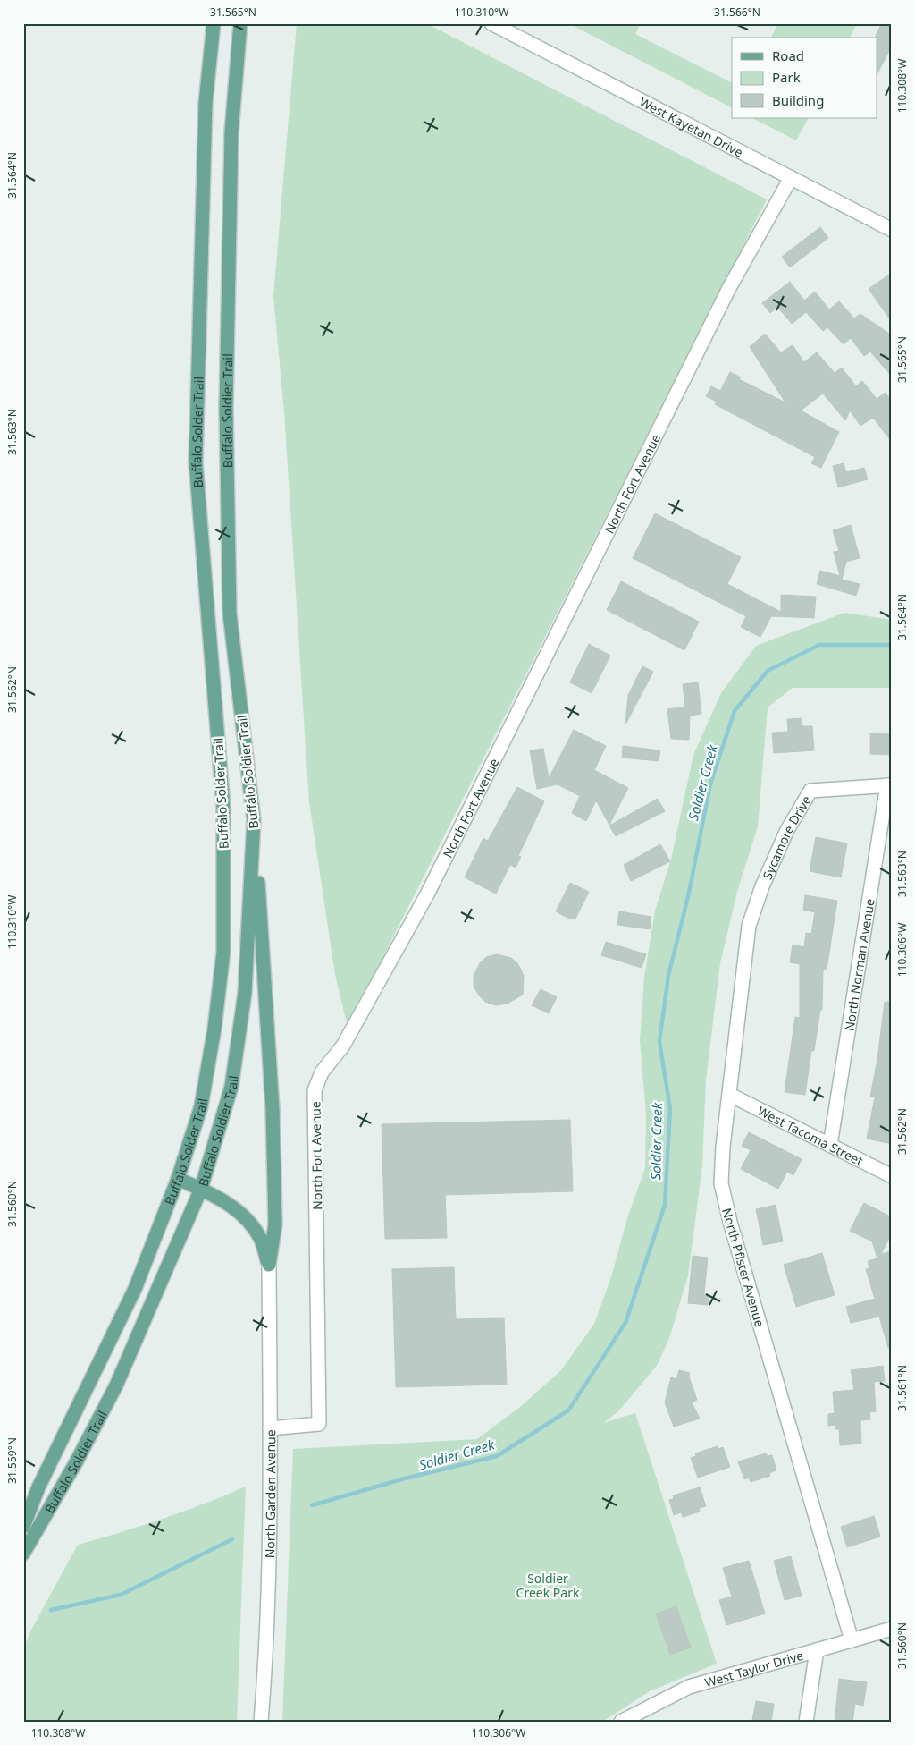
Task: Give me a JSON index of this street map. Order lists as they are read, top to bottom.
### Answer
{
  "streets": {
    "main road": ["Buffalo Soldier Trail", "Buffalo Solder Trail"],
    "street": [
      "West Kayetan Drive",
      "North Fort Avenue",
      "Sycamore Drive",
      "North Norman Avenue",
      "West Tacoma Street",
      "North Pfister Avenue",
      "North Garden Avenue",
      "West Taylor Drive"
    ]
  },
  "crossings": [
    ["West Kayetan Drive", "North Fort Avenue"],
    ["North Fort Avenue", "North Garden Avenue"],
    ["Sycamore Drive", "North Norman Avenue"],
    ["Sycamore Drive", "North Pfister Avenue"],
    ["North Norman Avenue", "West Tacoma Street"],
    ["West Tacoma Street", "North Pfister Avenue"],
    ["North Pfister Avenue", "West Taylor Drive"]
  ],
  "water": ["Soldier Creek"],
  "parks": ["Soldier Creek Park"],
  "legend": ["Road", "Park", "Building"],
  "coordinates": [
    "31.565°N",
    "110.310°W",
    "31.566°N",
    "110.308°W",
    "31.564°N",
    "31.563°N",
    "31.562°N",
    "110.306°W",
    "31.560°N",
    "31.561°N",
    "31.559°N"
  ]
}
